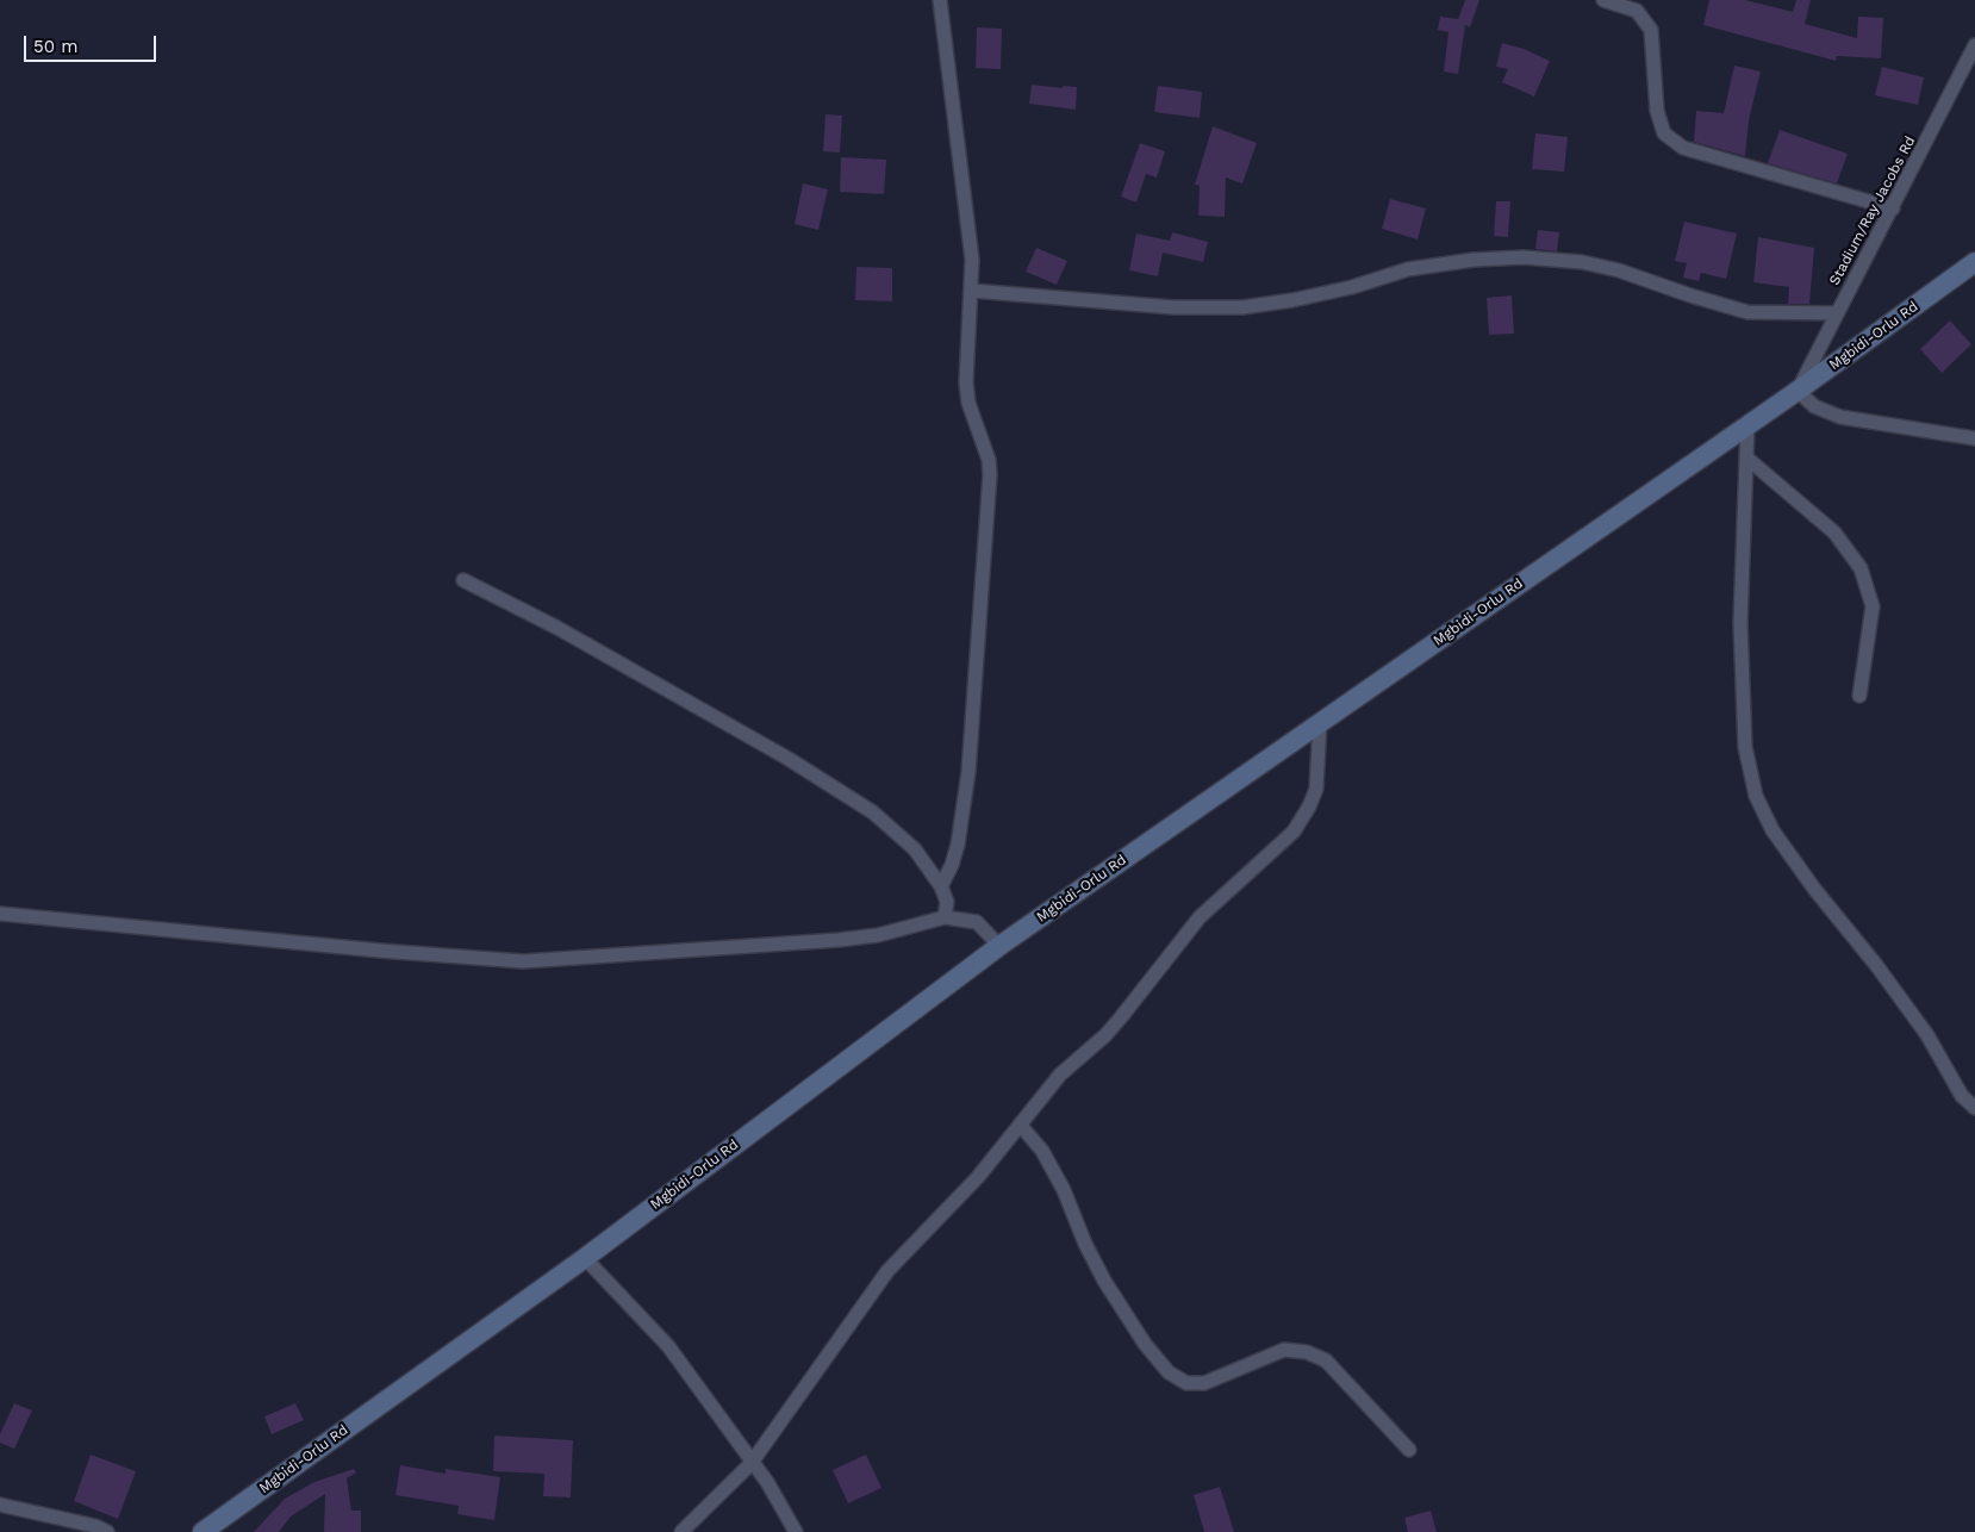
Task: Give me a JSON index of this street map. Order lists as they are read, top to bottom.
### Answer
{
  "streets": {
    "main road": ["Mgbidi-Orlu Rd"],
    "street": ["Stadium/Ray Jacobs Rd"]
  },
  "crossings": [
    ["Stadium/Ray Jacobs Rd", "Mgbidi-Orlu Rd"]
  ],
  "scale_bar": "50 m"
}
